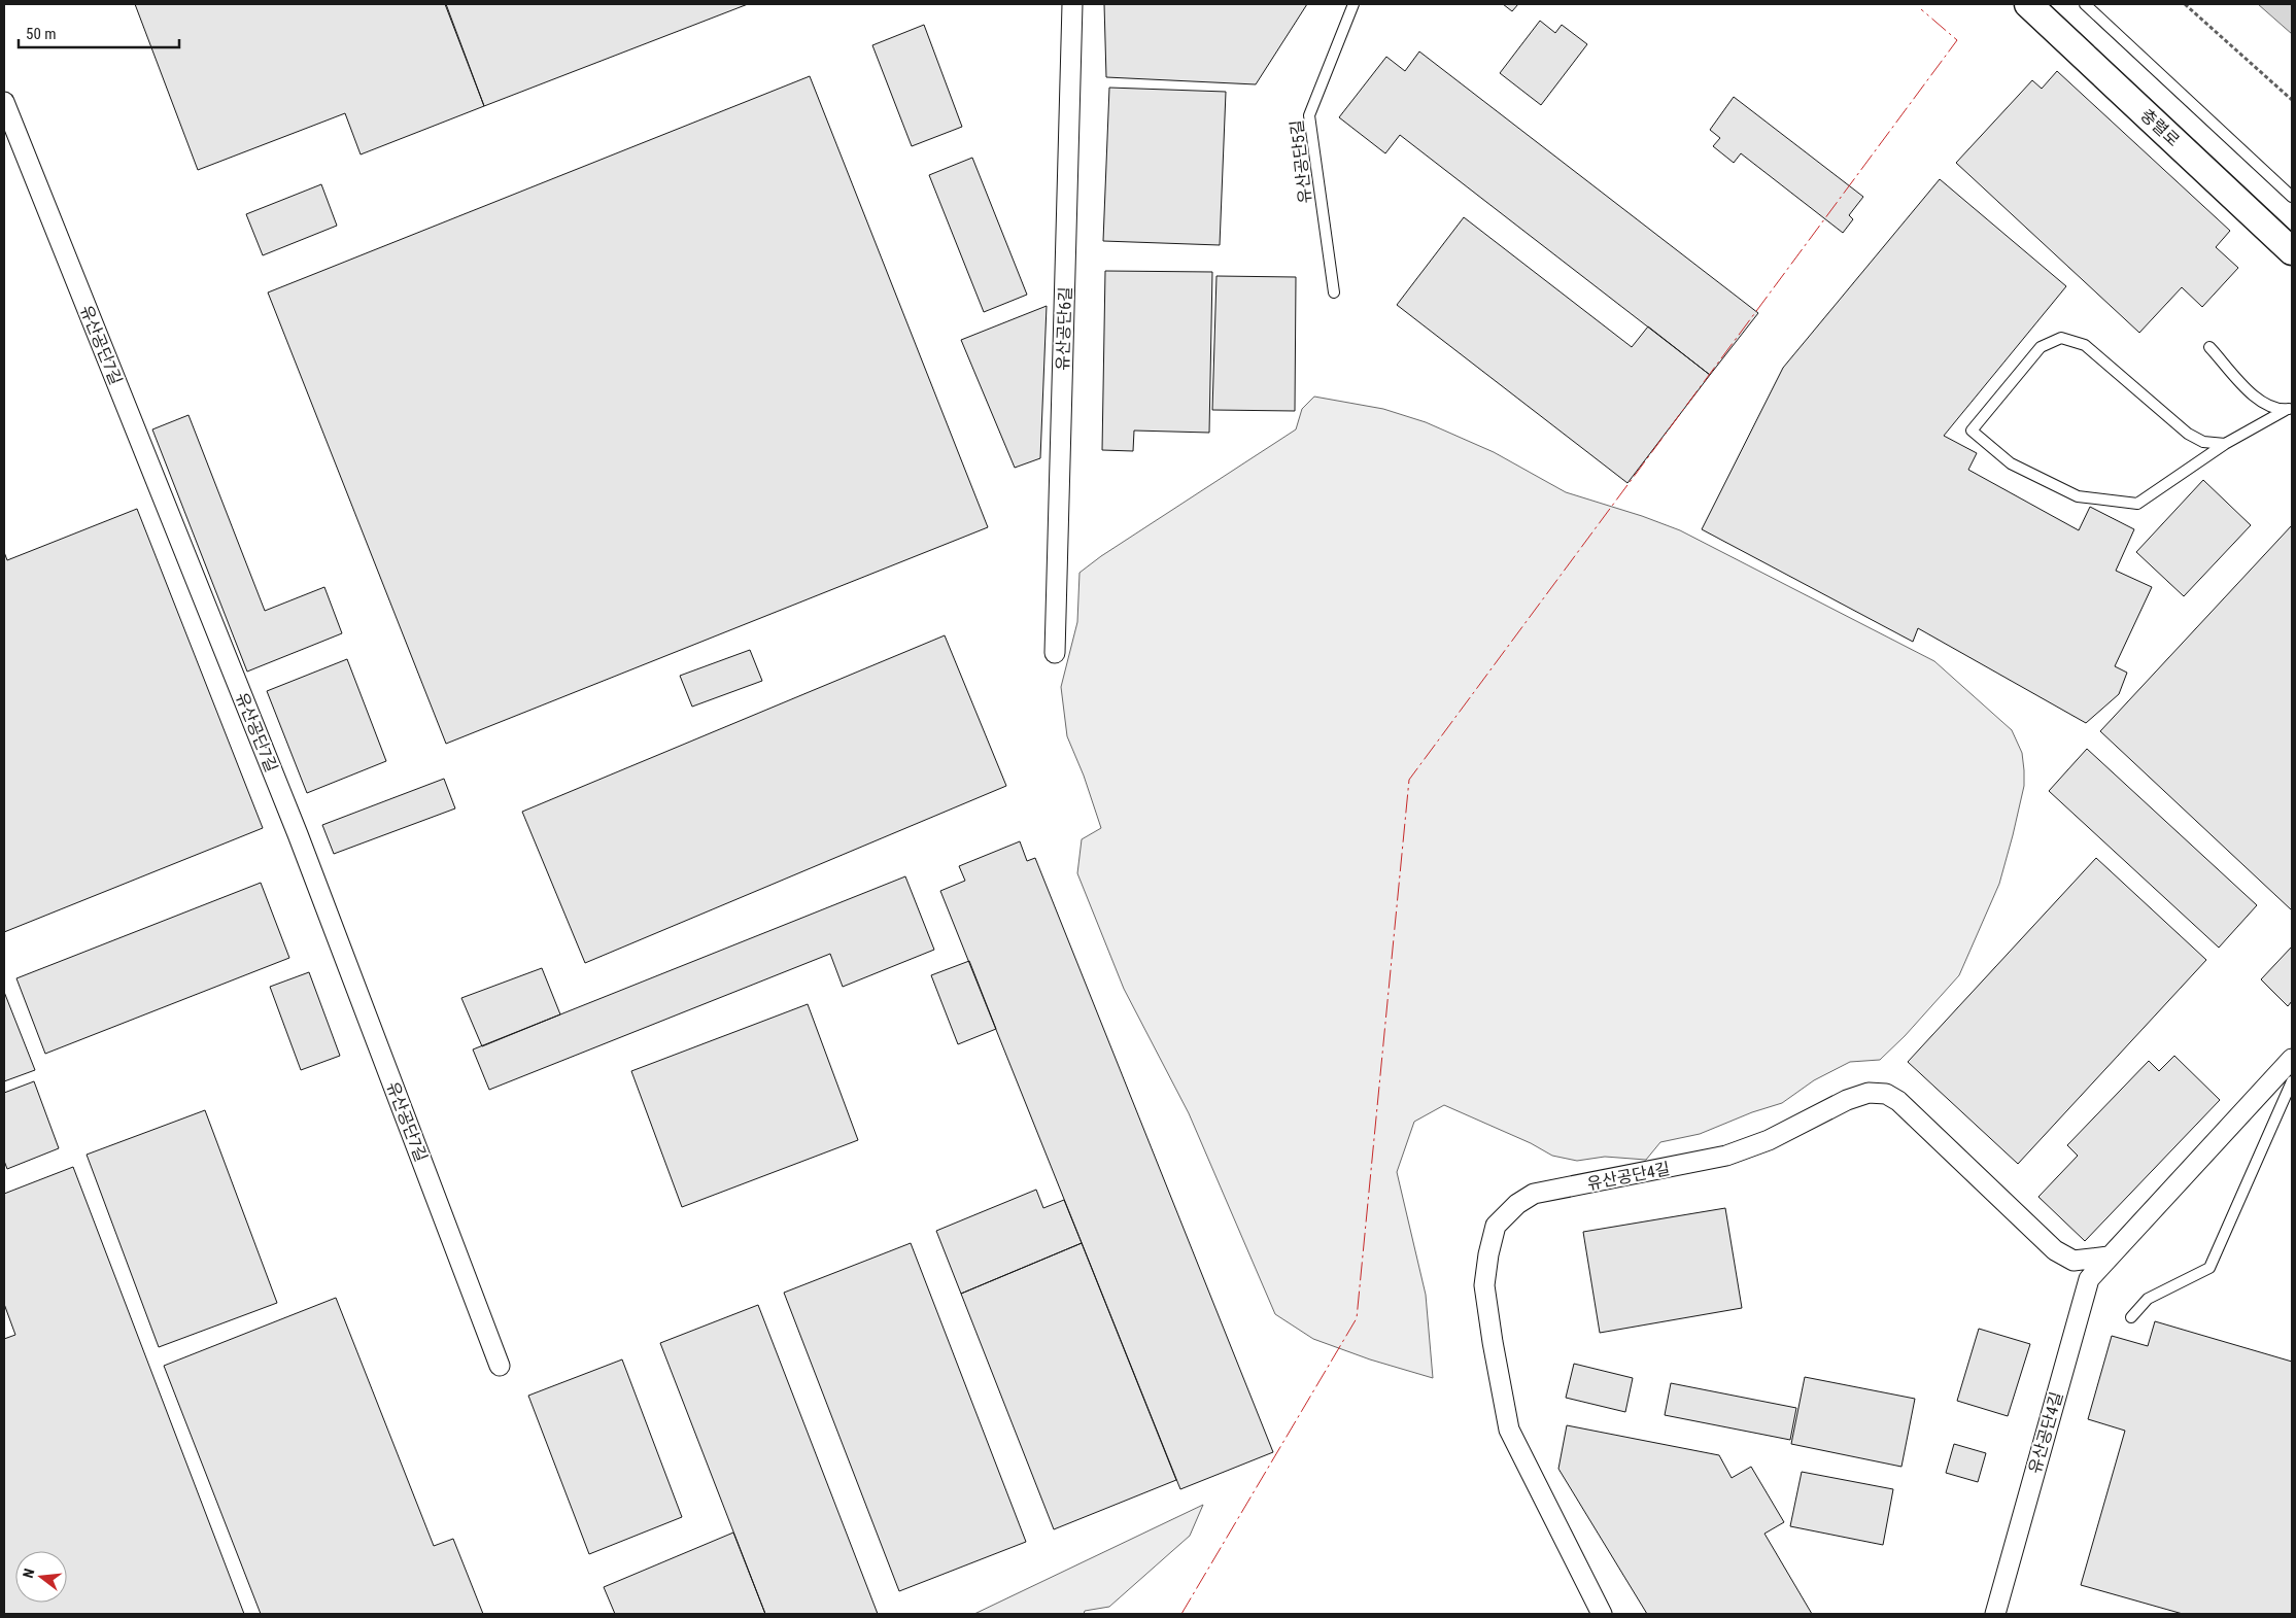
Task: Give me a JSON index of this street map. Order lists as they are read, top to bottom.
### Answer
{
  "streets": {
    "main road": ["충렬로"],
    "street": ["유산공단6길", "유산공단7길", "유산공단4길"],
    "lane": ["유산공단5길"]
  },
  "scale_bar": "50 m",
  "north": "left"
}
